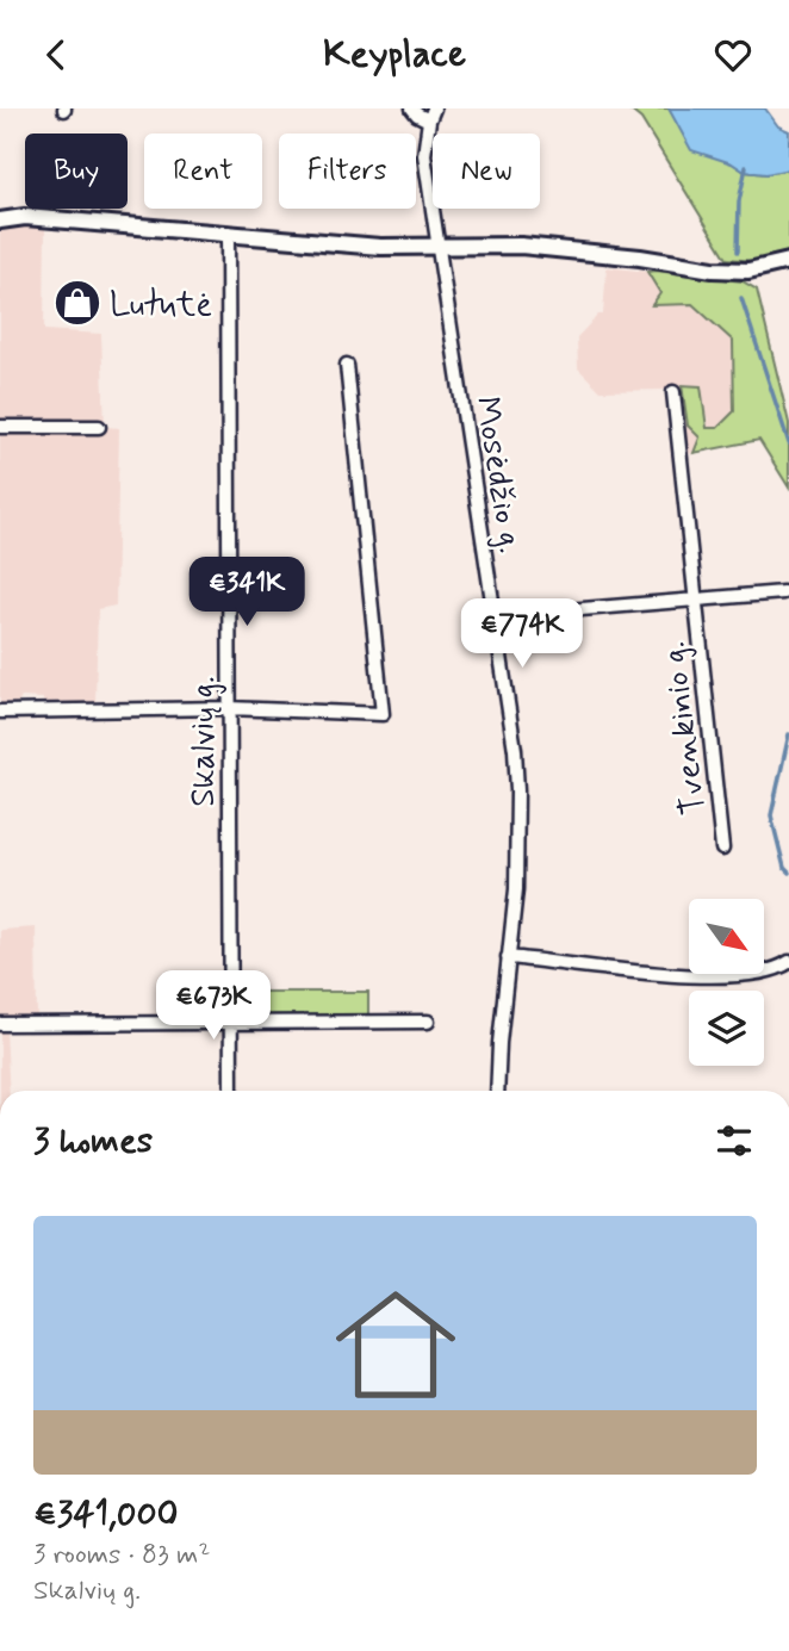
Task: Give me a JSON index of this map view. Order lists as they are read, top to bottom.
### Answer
{
  "streets": {
    "street": ["Mosėdžio g.", "Tvenkinio g.", "Skalvių g."]
  },
  "crossings": [
    ["Mosėdžio g.", "Tvenkinio g."]
  ],
  "places": {
    "shop": ["Lututė"]
  },
  "north": "bottom right",
  "page": {
    "header": "Keyplace",
    "chip": [
      "Buy",
      "Rent",
      "Filters",
      "New"
    ],
    "price": ["€341K", "€774K", "€673K"],
    "heading": "3 homes",
    "list": [
      {
        "name": "€341,000",
        "note": "3 rooms · 83 m² · Skalvių g."
      }
    ]
  }
}
